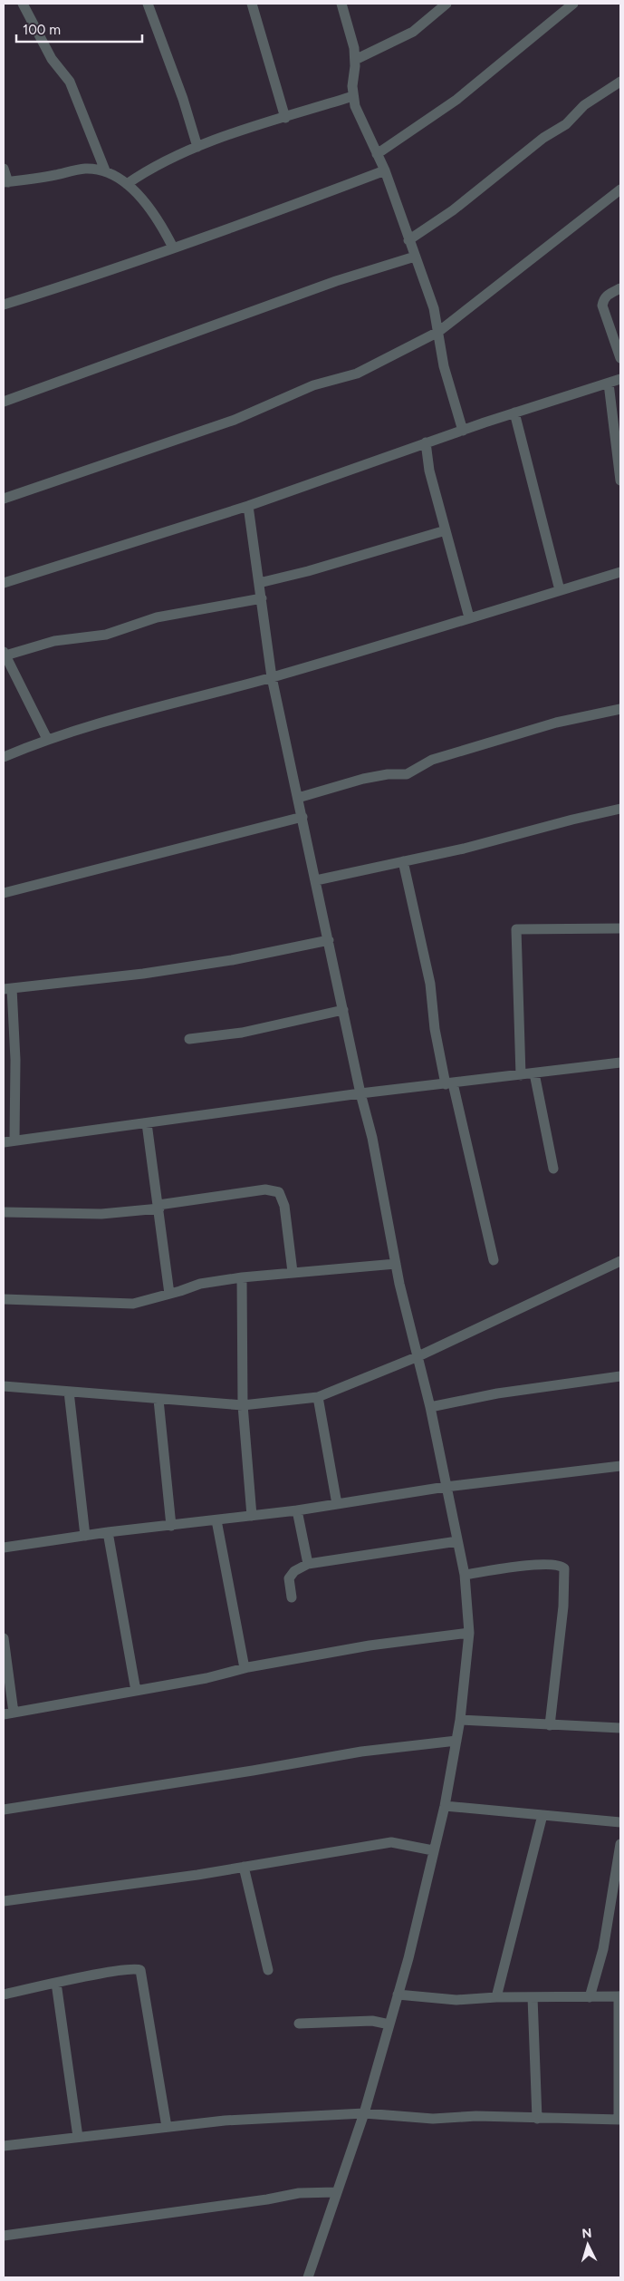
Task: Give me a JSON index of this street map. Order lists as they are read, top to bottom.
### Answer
{
  "scale_bar": "100 m",
  "north": "top"
}
